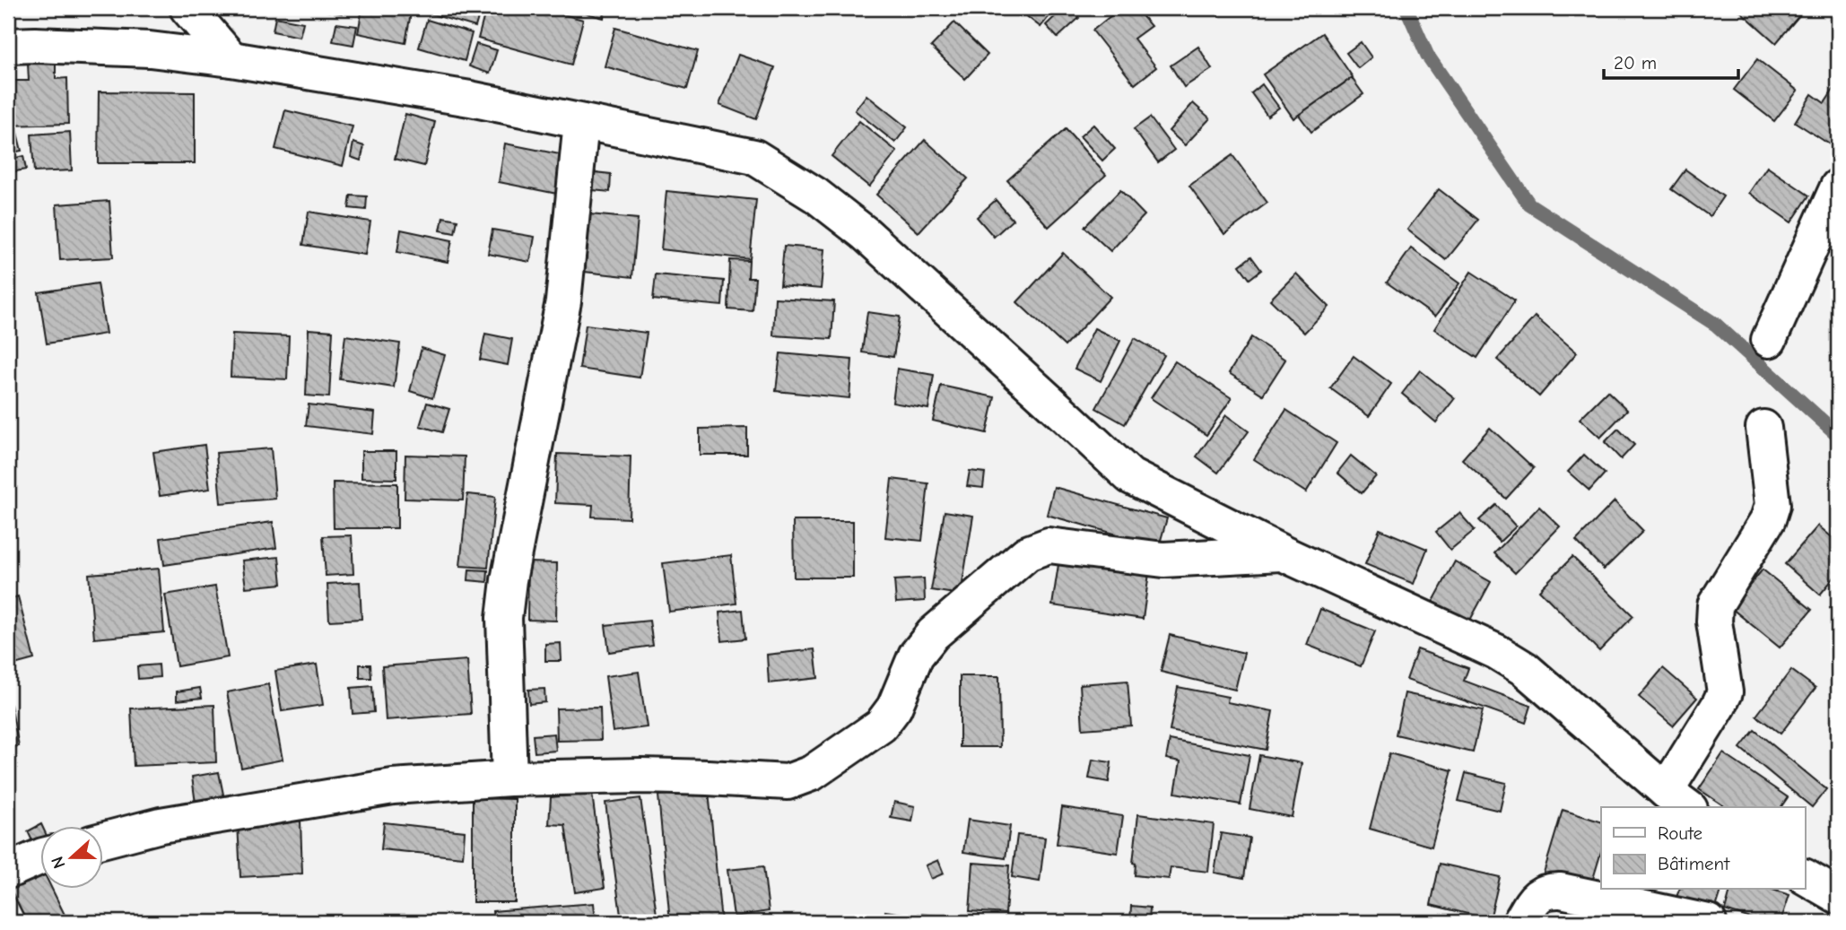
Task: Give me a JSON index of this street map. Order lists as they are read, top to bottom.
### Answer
{
  "legend": ["Route", "Bâtiment"],
  "scale_bar": "20 m",
  "north": "left"
}
